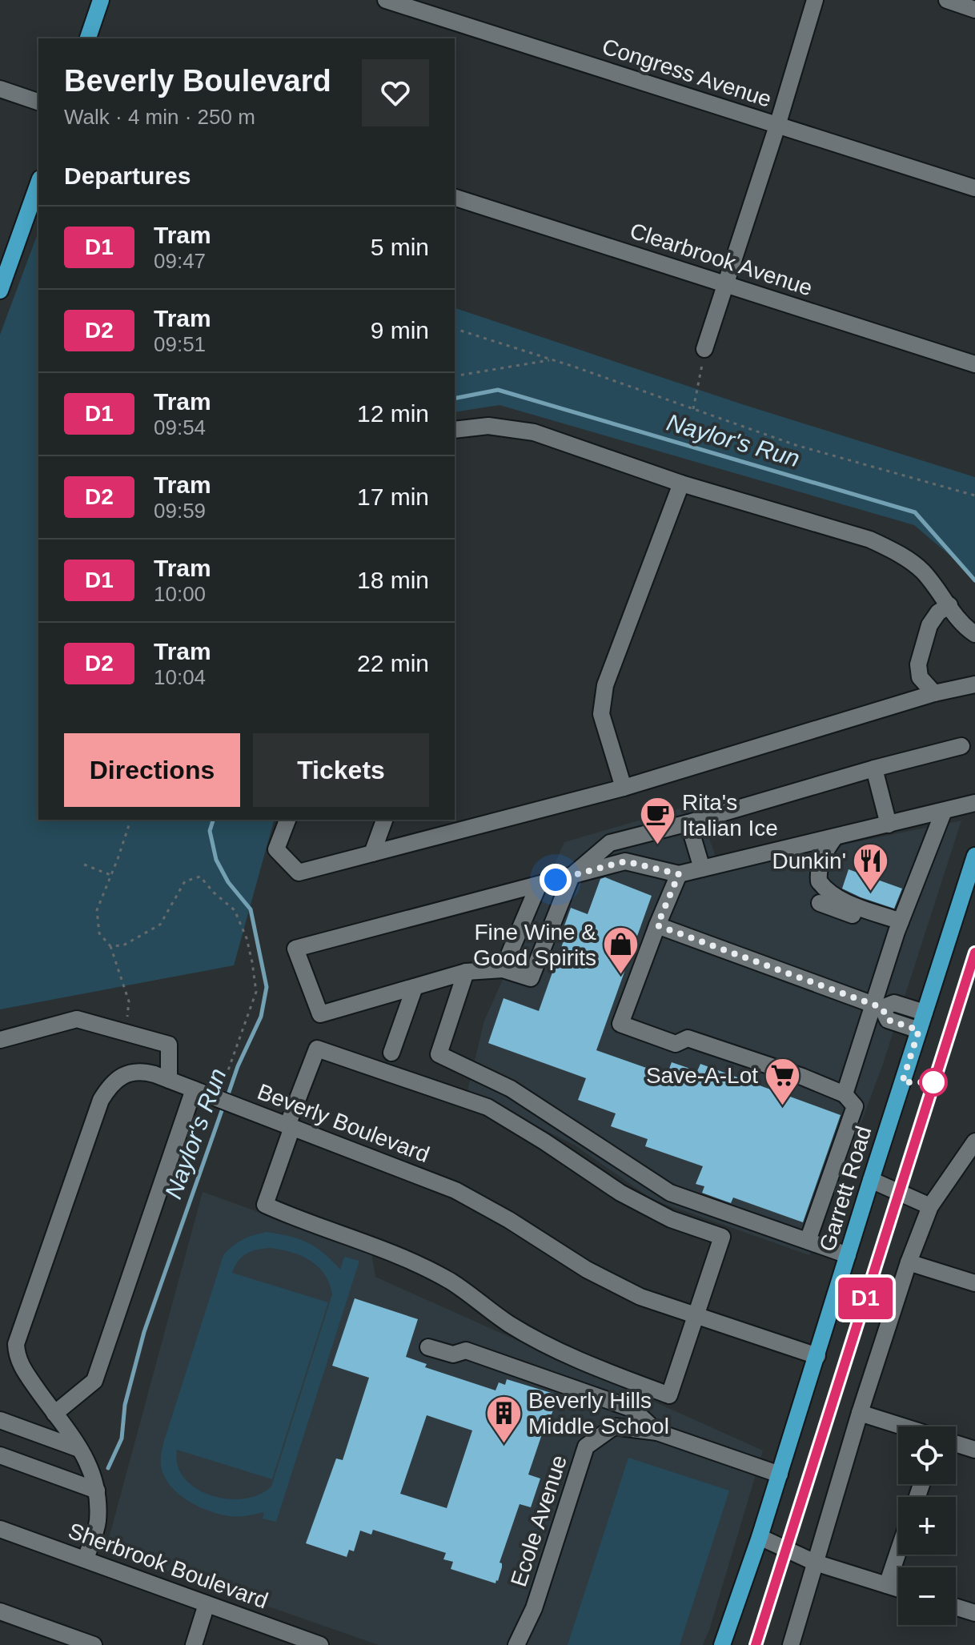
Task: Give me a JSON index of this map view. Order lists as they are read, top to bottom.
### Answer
{
  "streets": {
    "main road": ["Garrett Road"],
    "street": [
      "Congress Avenue",
      "Clearbrook Avenue",
      "Beverly Boulevard",
      "Ecole Avenue",
      "Sherbrook Boulevard"
    ]
  },
  "crossings": [
    ["Beverly Boulevard", "Garrett Road"],
    ["Beverly Boulevard", "Sherbrook Boulevard"]
  ],
  "water": ["Naylor's Run"],
  "places": {
    "cafe": ["Rita's Italian Ice"],
    "restaurant": ["Dunkin'"],
    "shop": ["Fine Wine & Good Spirits"],
    "supermarket": ["Save-A-Lot"],
    "building": ["Beverly Hills Middle School"]
  },
  "lines": ["tram line D1"],
  "page": {
    "on_map": "D1",
    "heading": [
      ["Beverly Boulevard", "Walk · 4 min · 250 m"],
      "Departures"
    ],
    "list": [
      {
        "mark": "D1",
        "name": "Tram",
        "note": "09:47",
        "value": "5 min"
      },
      {
        "mark": "D2",
        "name": "Tram",
        "note": "09:51",
        "value": "9 min"
      },
      {
        "mark": "D1",
        "name": "Tram",
        "note": "09:54",
        "value": "12 min"
      },
      {
        "mark": "D2",
        "name": "Tram",
        "note": "09:59",
        "value": "17 min"
      },
      {
        "mark": "D1",
        "name": "Tram",
        "note": "10:00",
        "value": "18 min"
      },
      {
        "mark": "D2",
        "name": "Tram",
        "note": "10:04",
        "value": "22 min"
      }
    ],
    "buttons": ["Directions", "Tickets"],
    "map_buttons": ["+", "−"]
  }
}
